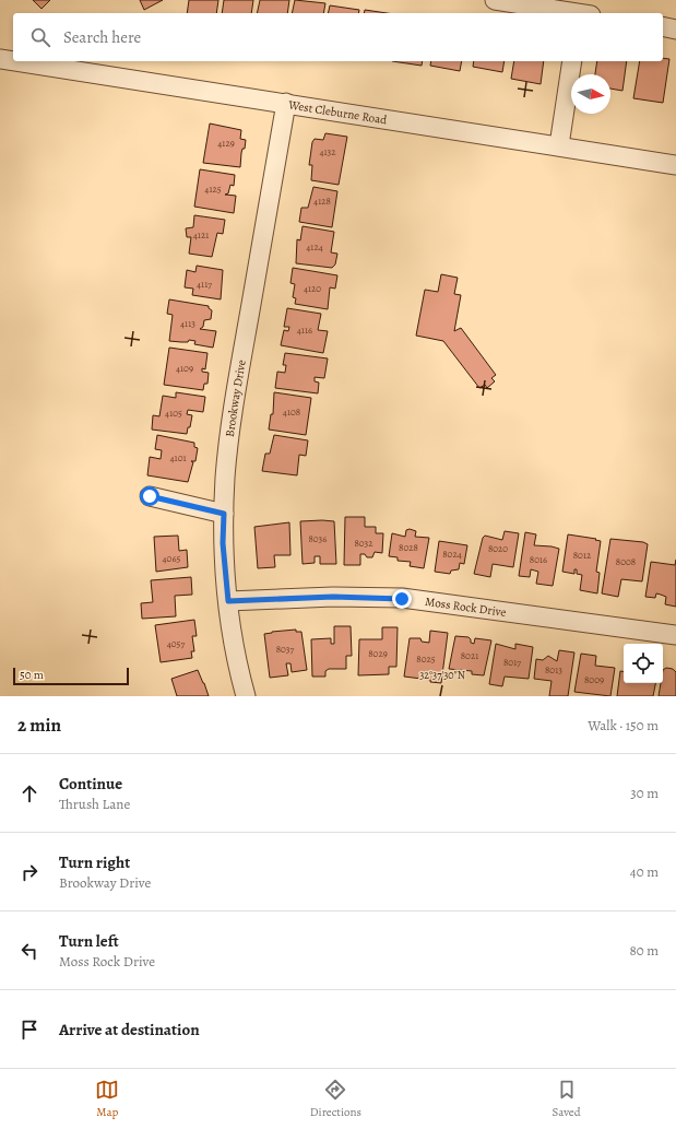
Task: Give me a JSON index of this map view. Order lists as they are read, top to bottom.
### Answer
{
  "streets": {
    "street": ["West Cleburne Road", "Brookway Drive", "Moss Rock Drive"]
  },
  "crossings": [
    ["West Cleburne Road", "Brookway Drive"],
    ["Brookway Drive", "Moss Rock Drive"]
  ],
  "house_numbers": [
    "4129",
    "4132",
    "4125",
    "4128",
    "4121",
    "4124",
    "4117",
    "4120",
    "4113",
    "4116",
    "4109",
    "4108",
    "4105",
    "4101",
    "8036",
    "8032",
    "8028",
    "8020",
    "8024",
    "8012",
    "4065",
    "8016",
    "8008",
    "4057",
    "8037",
    "8029",
    "8021",
    "8025",
    "8017",
    "8013",
    "8009"
  ],
  "scale_bar": "50 m",
  "north": "right",
  "page": {
    "search": "Search here",
    "scale": "50 m",
    "heading": ["2 min", "Walk · 150 m"],
    "list": [
      ["Continue", "Thrush Lane", "30 m"],
      ["Turn right", "Brookway Drive", "40 m"],
      ["Turn left", "Moss Rock Drive", "80 m"],
      "Arrive at destination"
    ],
    "nav": ["Map", "Directions", "Saved"]
  },
  "coordinates": ["32°37'30\"N"]
}
